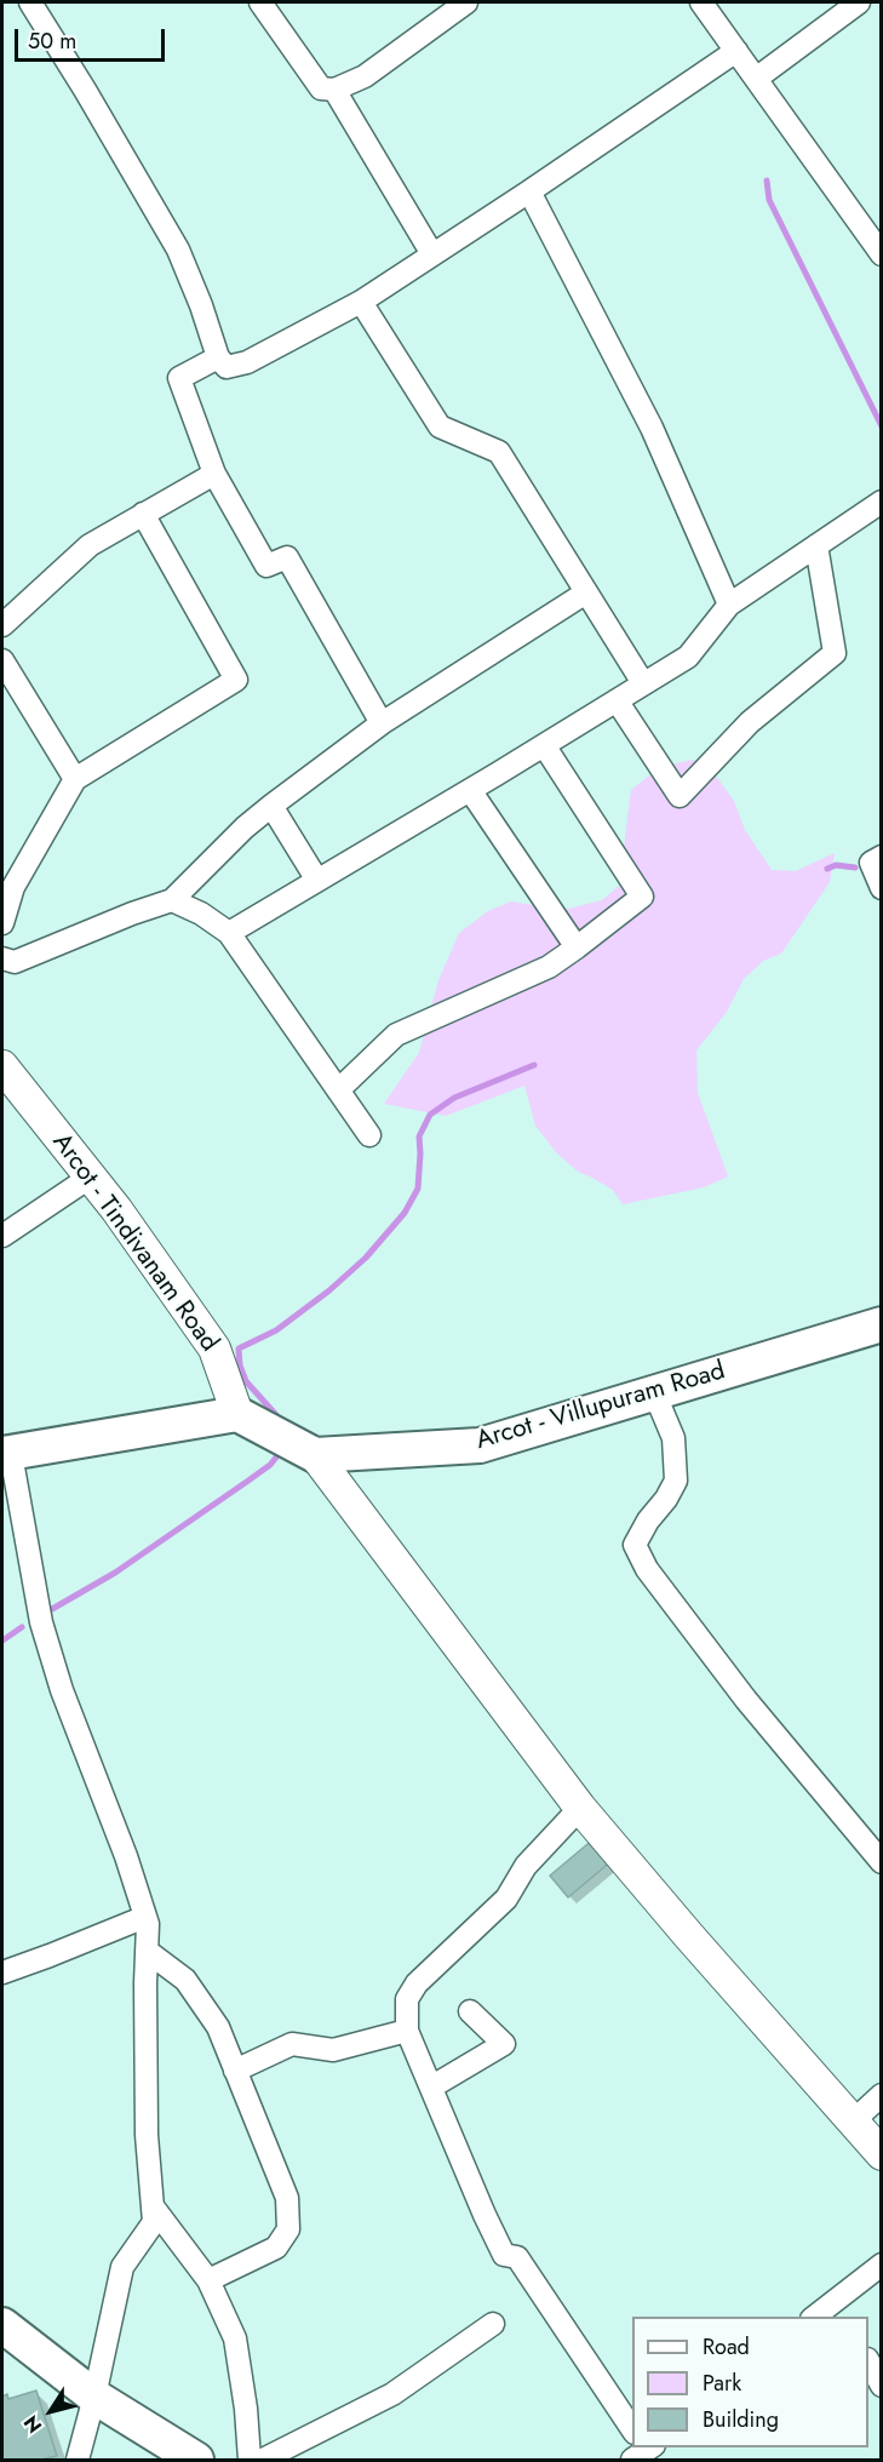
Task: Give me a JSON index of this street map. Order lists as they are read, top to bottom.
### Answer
{
  "streets": {
    "main road": ["Arcot - Tindivanam Road", "Arcot - Villupuram Road"]
  },
  "legend": ["Road", "Park", "Building"],
  "scale_bar": "50 m",
  "north": "bottom left"
}
